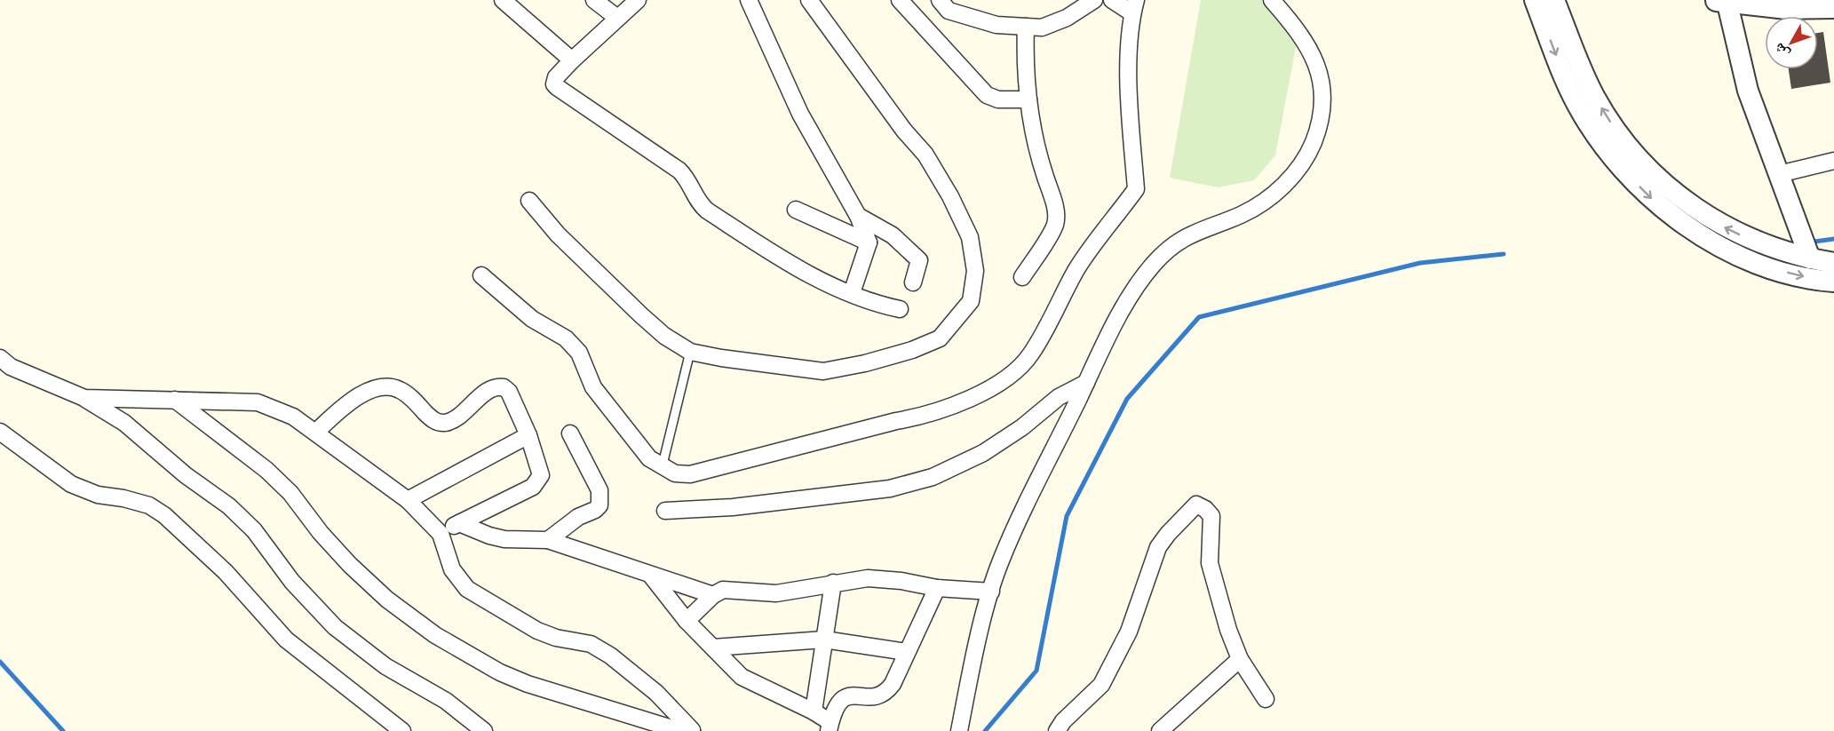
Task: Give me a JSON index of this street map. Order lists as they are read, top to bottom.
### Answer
{
  "north": "bottom left"
}
